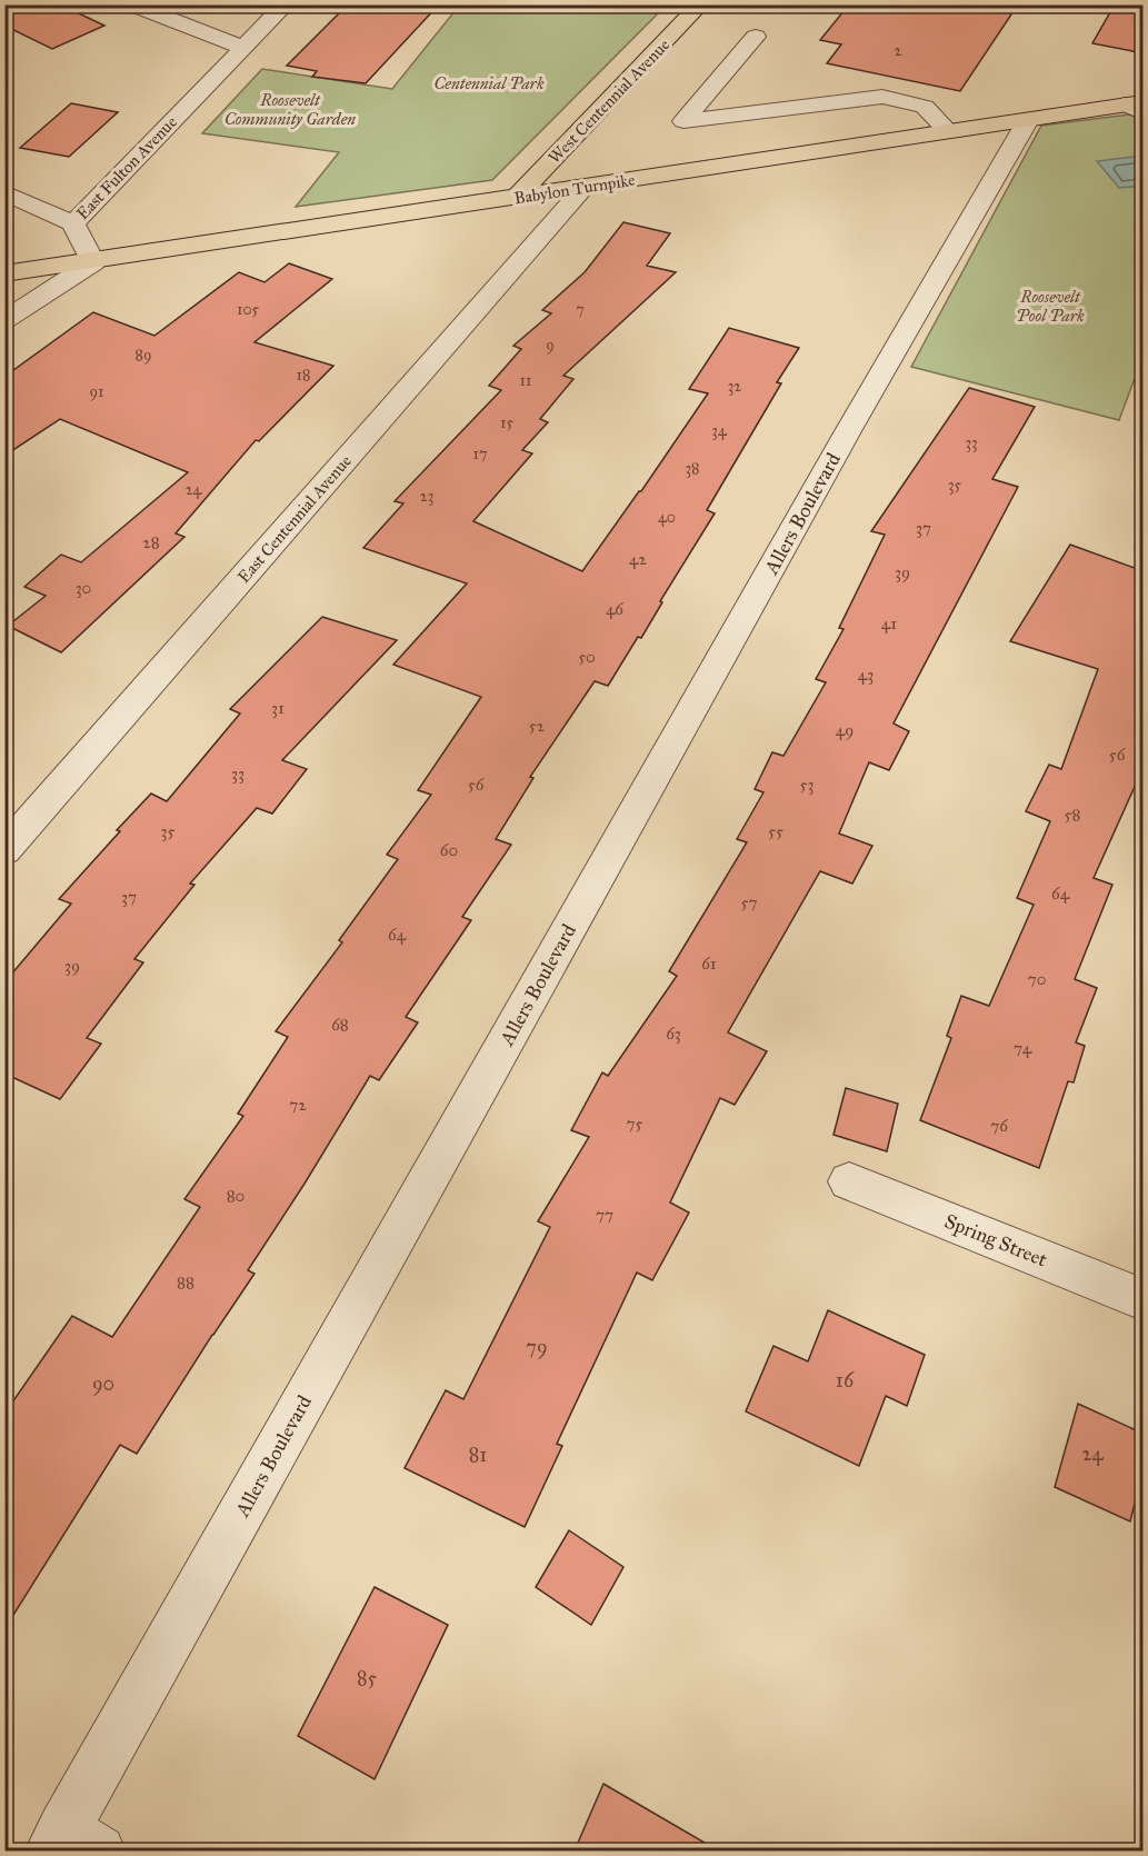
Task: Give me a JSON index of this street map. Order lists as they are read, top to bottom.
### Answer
{
  "streets": {
    "main road": ["West Centennial Avenue", "Babylon Turnpike"],
    "street": [
      "East Fulton Avenue",
      "Allers Boulevard",
      "East Centennial Avenue",
      "Spring Street"
    ]
  },
  "crossings": [
    ["West Centennial Avenue", "Babylon Turnpike"],
    ["East Fulton Avenue", "Babylon Turnpike"],
    ["Babylon Turnpike", "Allers Boulevard"],
    ["Babylon Turnpike", "East Centennial Avenue"]
  ],
  "parks": ["Centennial Park", "Roosevelt Community Garden", "Roosevelt Pool Park"],
  "house_numbers": [
    "2",
    "105",
    "7",
    "9",
    "89",
    "18",
    "11",
    "32",
    "91",
    "15",
    "34",
    "33",
    "17",
    "38",
    "35",
    "24",
    "23",
    "40",
    "37",
    "28",
    "42",
    "39",
    "30",
    "46",
    "41",
    "50",
    "43",
    "31",
    "52",
    "49",
    "56",
    "33",
    "56",
    "53",
    "58",
    "35",
    "55",
    "60",
    "64",
    "37",
    "57",
    "64",
    "61",
    "39",
    "70",
    "68",
    "63",
    "74",
    "72",
    "75",
    "76",
    "80",
    "77",
    "88",
    "79",
    "16",
    "90",
    "24",
    "81",
    "85"
  ]
}
